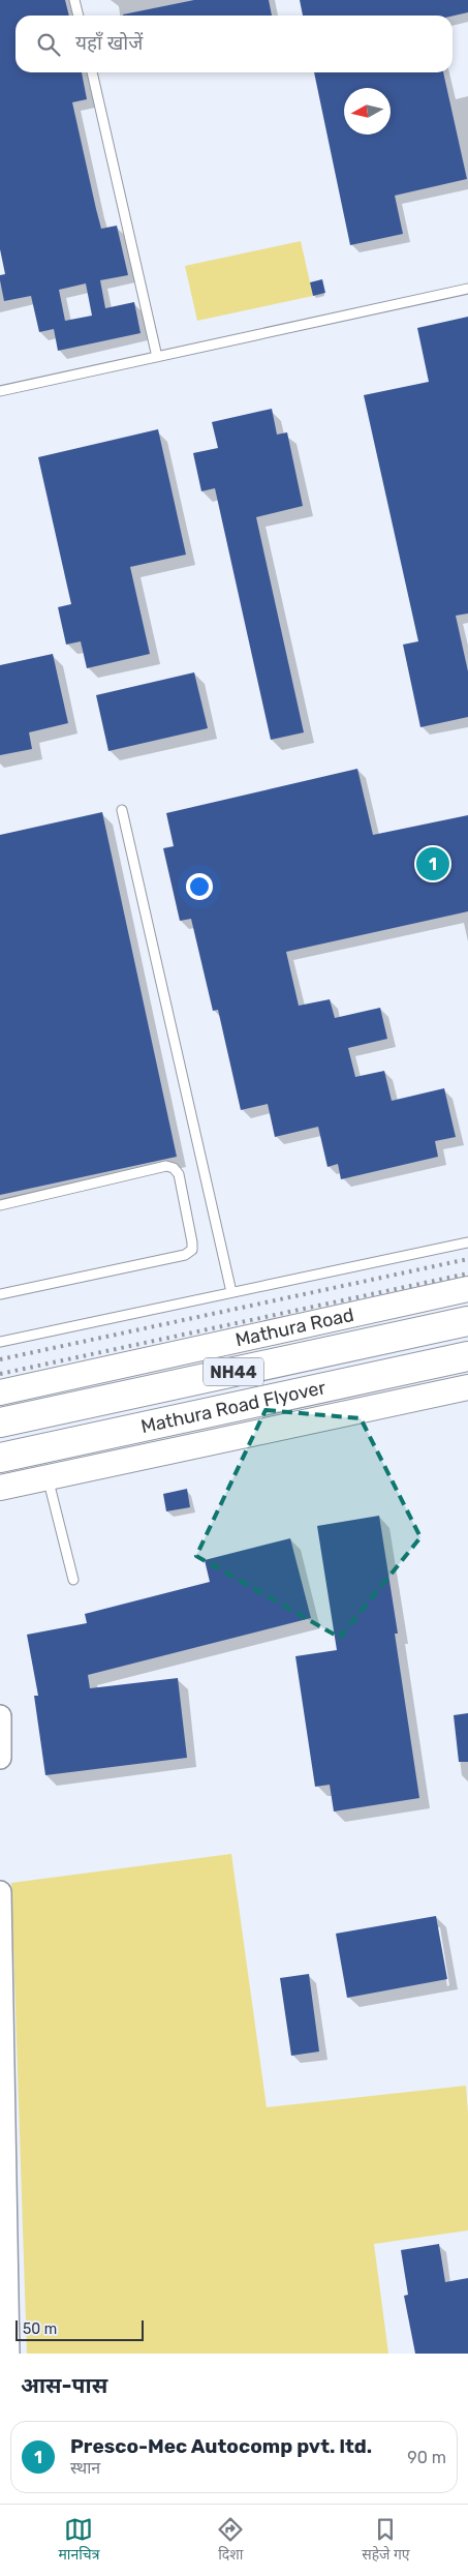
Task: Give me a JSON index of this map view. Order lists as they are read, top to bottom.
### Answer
{
  "streets": {
    "highway": ["NH44", "Mathura Road Flyover"],
    "main road": ["Mathura Road"]
  },
  "scale_bar": "50 m",
  "north": "left",
  "page": {
    "search": "यहाँ खोजें",
    "pins": "1",
    "scale": "50 m",
    "heading": "आस-पास",
    "list": [
      {
        "mark": "1",
        "name": "Presco-Mec Autocomp pvt. ltd.",
        "note": "स्थान",
        "value": "90 m"
      }
    ],
    "nav": ["मानचित्र", "दिशा", "सहेजे गए"]
  }
}
